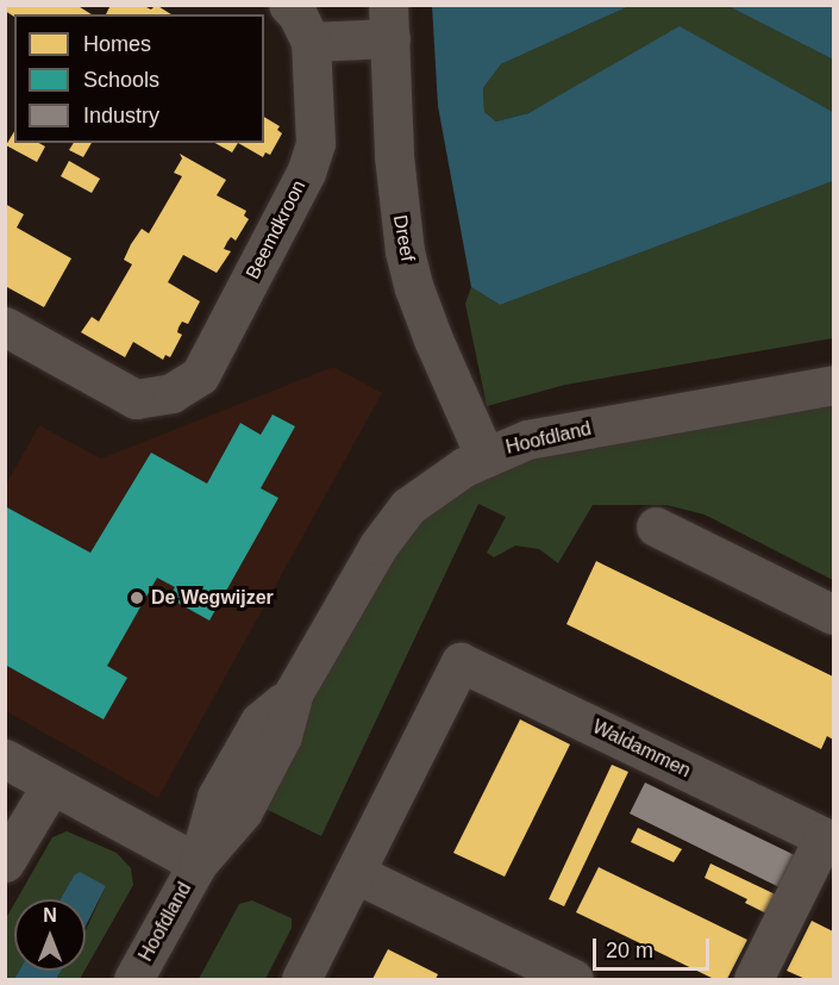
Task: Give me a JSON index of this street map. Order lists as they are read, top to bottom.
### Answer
{
  "streets": {
    "street": [
      "Beemdkroon",
      "Dreef",
      "Hoofdland",
      "Waldammen"
    ]
  },
  "crossings": [
    ["Dreef", "Hoofdland"]
  ],
  "places": ["De Wegwijzer"],
  "legend": ["Homes", "Schools", "Industry"],
  "scale_bar": "20 m",
  "north": "top"
}
